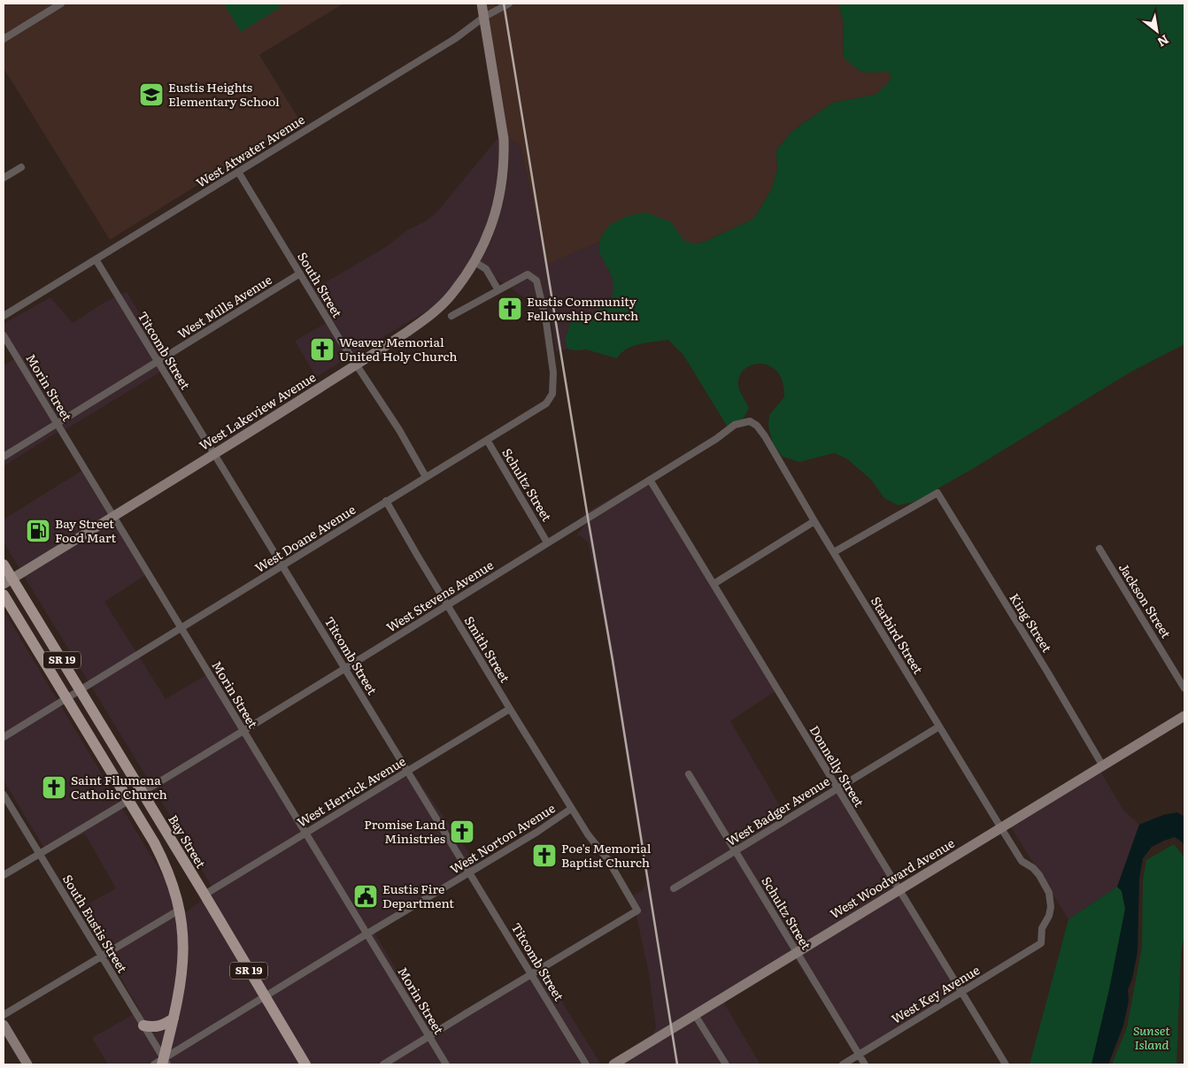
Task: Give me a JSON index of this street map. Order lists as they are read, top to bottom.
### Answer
{
  "streets": {
    "main road": ["SR 19", "Bay Street"],
    "street": [
      "West Atwater Avenue",
      "South Street",
      "West Mills Avenue",
      "Titcomb Street",
      "Morin Street",
      "West Lakeview Avenue",
      "Schultz Street",
      "West Doane Avenue",
      "West Stevens Avenue",
      "Jackson Street",
      "King Street",
      "Starbird Street",
      "Smith Street",
      "Donnelly Street",
      "West Herrick Avenue",
      "West Badger Avenue",
      "West Norton Avenue",
      "West Woodward Avenue",
      "South Eustis Street",
      "West Key Avenue"
    ]
  },
  "crossings": [
    ["West Atwater Avenue", "South Street"],
    ["West Atwater Avenue", "Titcomb Street"],
    ["West Atwater Avenue", "West Lakeview Avenue"],
    ["South Street", "West Mills Avenue"],
    ["South Street", "West Lakeview Avenue"],
    ["South Street", "West Doane Avenue"],
    ["West Mills Avenue", "Titcomb Street"],
    ["West Mills Avenue", "Morin Street"],
    ["Titcomb Street", "West Lakeview Avenue"],
    ["Titcomb Street", "West Doane Avenue"],
    ["Titcomb Street", "West Stevens Avenue"],
    ["Titcomb Street", "Smith Street"],
    ["Titcomb Street", "West Herrick Avenue"],
    ["Titcomb Street", "West Norton Avenue"],
    ["Morin Street", "West Lakeview Avenue"],
    ["Morin Street", "West Doane Avenue"],
    ["Morin Street", "West Stevens Avenue"],
    ["Morin Street", "West Herrick Avenue"],
    ["Morin Street", "West Norton Avenue"],
    ["West Lakeview Avenue", "Bay Street"],
    ["Schultz Street", "West Doane Avenue"],
    ["Schultz Street", "West Stevens Avenue"],
    ["Schultz Street", "West Badger Avenue"],
    ["Schultz Street", "West Woodward Avenue"],
    ["Schultz Street", "West Key Avenue"],
    ["West Doane Avenue", "Smith Street"],
    ["West Doane Avenue", "SR 19"],
    ["West Doane Avenue", "Bay Street"],
    ["West Stevens Avenue", "Starbird Street"],
    ["West Stevens Avenue", "Smith Street"],
    ["West Stevens Avenue", "SR 19"],
    ["West Stevens Avenue", "Donnelly Street"],
    ["West Stevens Avenue", "Bay Street"],
    ["West Stevens Avenue", "South Eustis Street"],
    ["King Street", "Starbird Street"],
    ["King Street", "West Woodward Avenue"],
    ["Starbird Street", "West Badger Avenue"],
    ["Starbird Street", "West Woodward Avenue"],
    ["Starbird Street", "West Key Avenue"],
    ["Smith Street", "West Herrick Avenue"],
    ["Smith Street", "West Norton Avenue"],
    ["SR 19", "West Norton Avenue"],
    ["SR 19", "South Eustis Street"],
    ["Donnelly Street", "West Badger Avenue"],
    ["Donnelly Street", "West Woodward Avenue"],
    ["Donnelly Street", "West Key Avenue"],
    ["West Herrick Avenue", "Bay Street"],
    ["West Norton Avenue", "Bay Street"],
    ["West Norton Avenue", "South Eustis Street"]
  ],
  "parks": ["Sunset Island"],
  "places": {
    "school or university": ["Eustis Heights Elementary School"],
    "church": [
      "Eustis Community Fellowship Church",
      "Weaver Memorial United Holy Church",
      "Saint Filumena Catholic Church",
      "Promise Land Ministries",
      "Poe's Memorial Baptist Church"
    ],
    "fuel station": ["Bay Street Food Mart"],
    "public building": ["Eustis Fire Department"]
  },
  "north": "bottom right"
}
